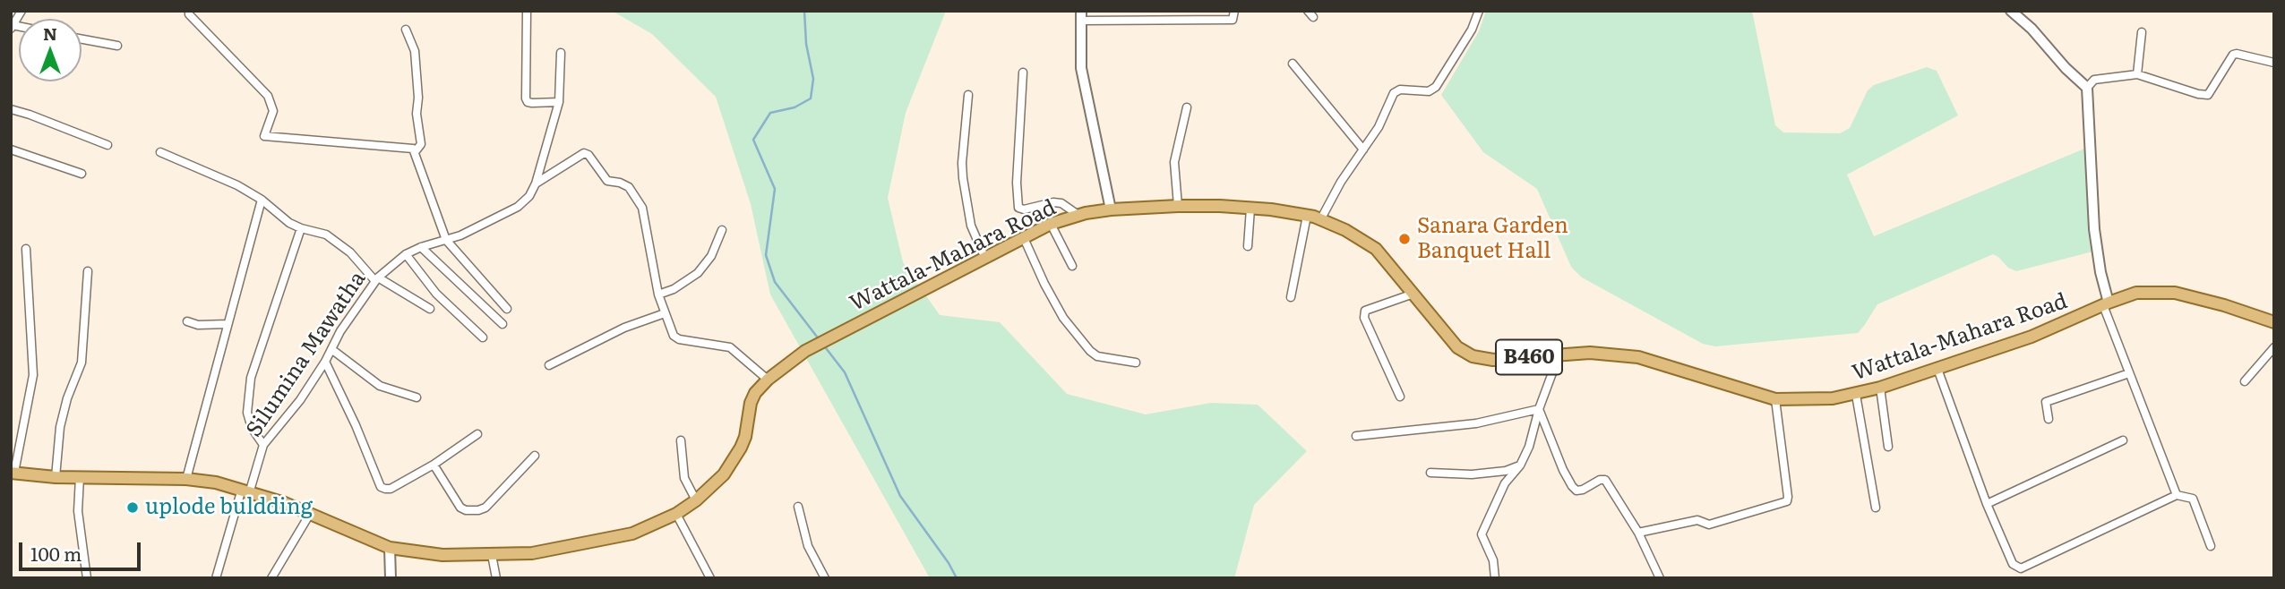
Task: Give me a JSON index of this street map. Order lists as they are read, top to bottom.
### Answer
{
  "streets": {
    "main road": ["Wattala-Mahara Road", "B460"],
    "street": ["Silumina Mawatha"]
  },
  "crossings": [
    ["Wattala-Mahara Road", "Silumina Mawatha"]
  ],
  "places": ["Sanara Garden Banquet Hall", "uplode buldding"],
  "scale_bar": "100 m",
  "north": "top"
}
